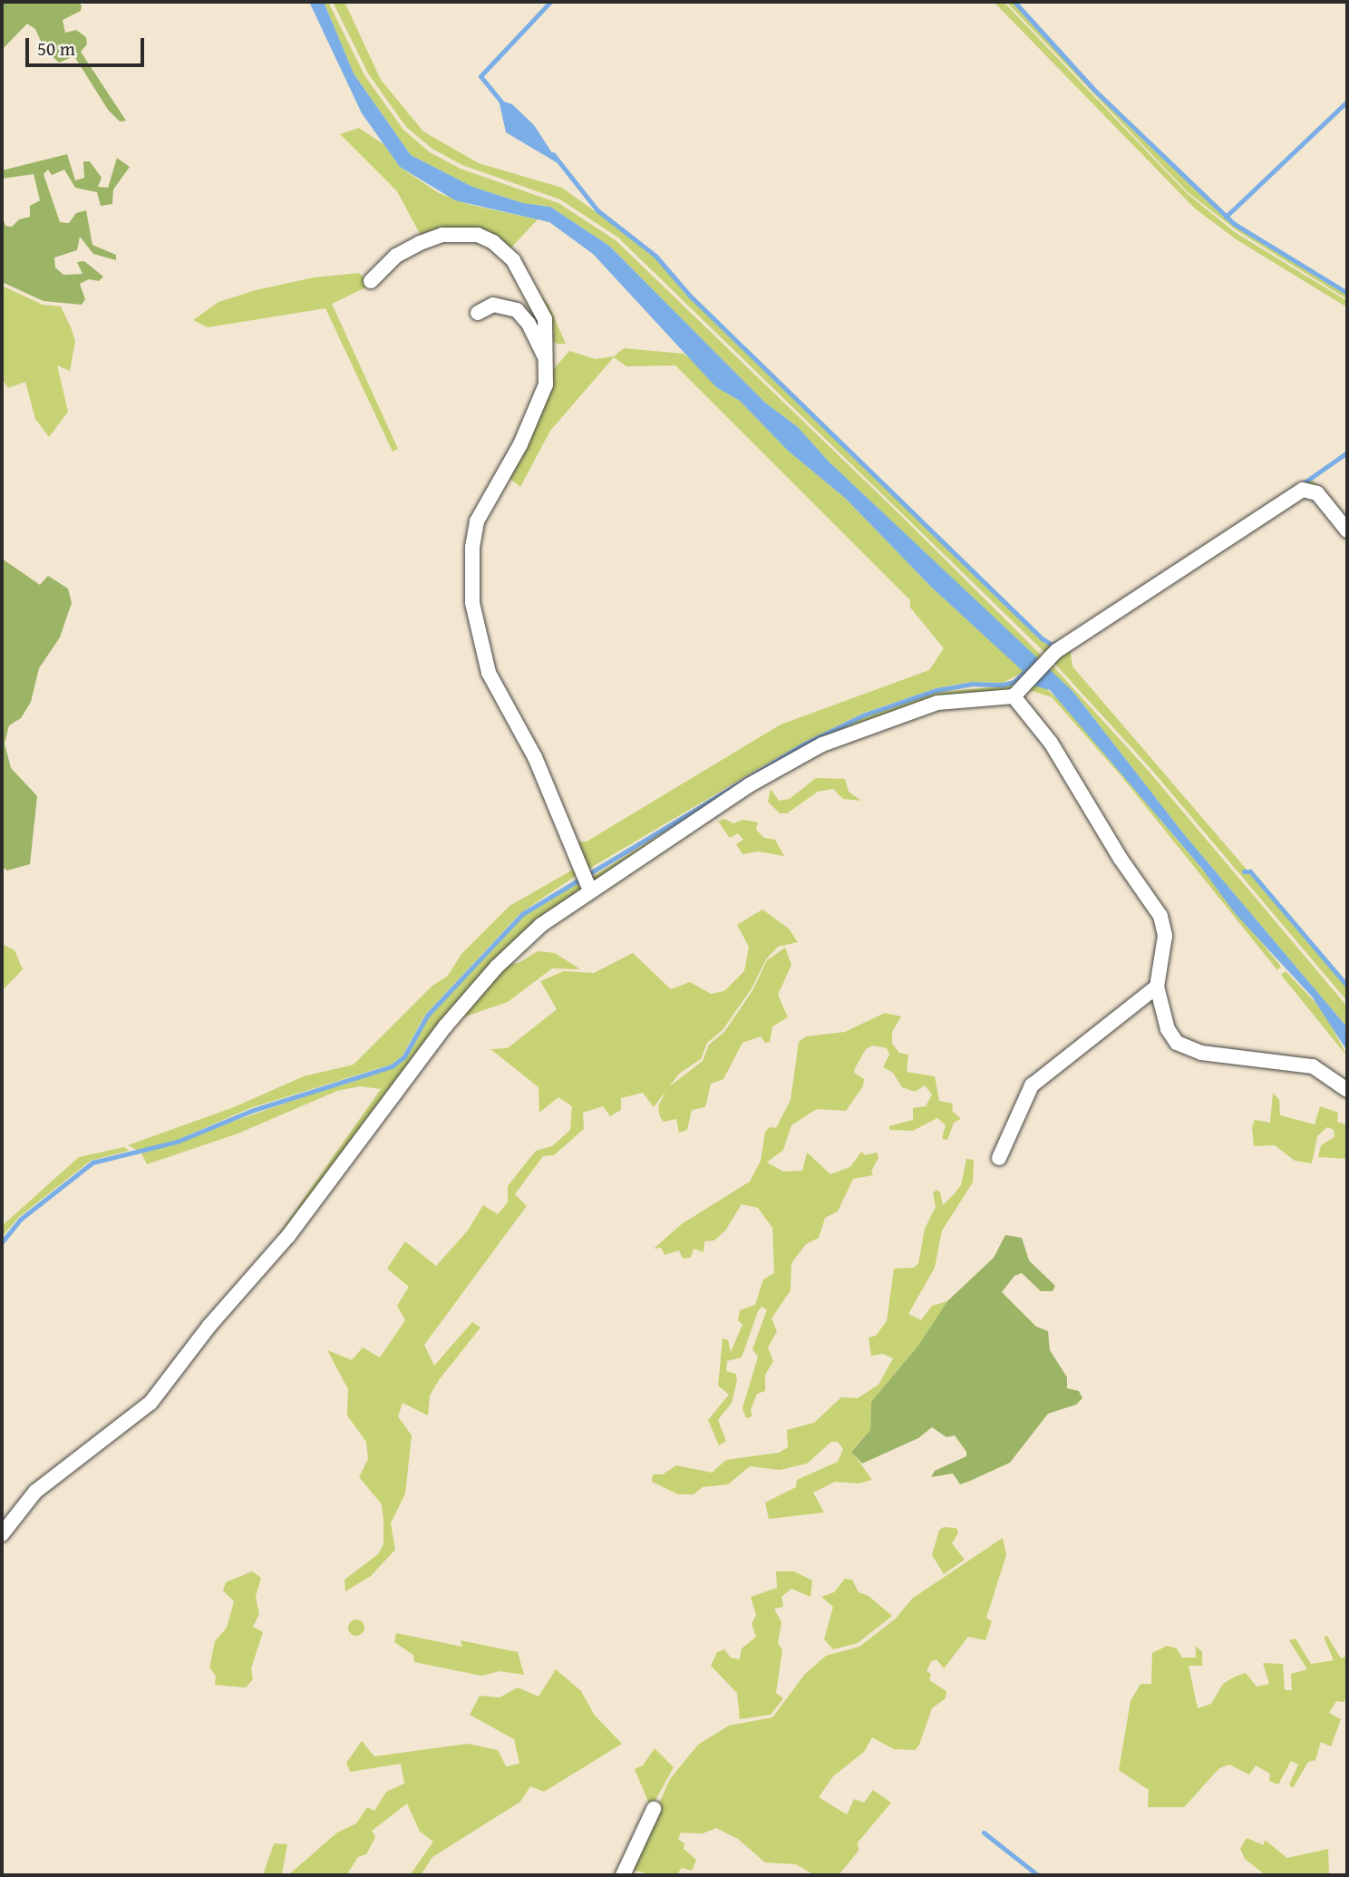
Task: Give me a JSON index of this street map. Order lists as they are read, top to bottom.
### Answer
{
  "scale_bar": "50 m"
}
